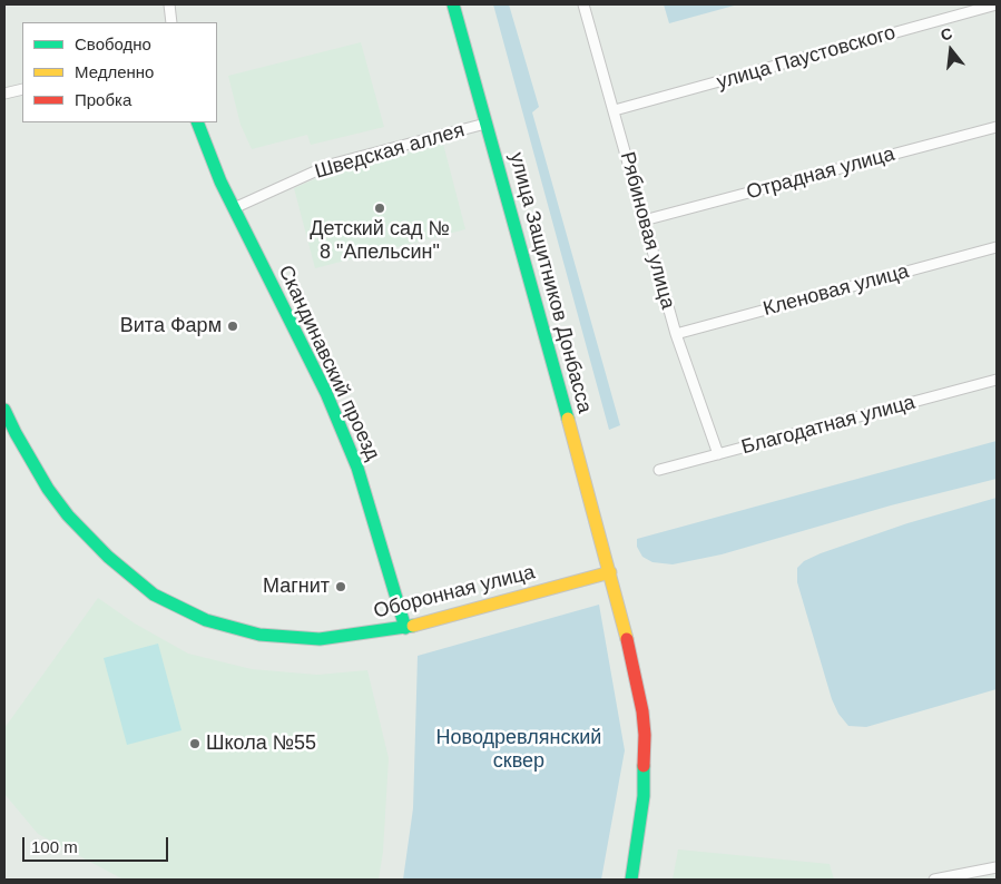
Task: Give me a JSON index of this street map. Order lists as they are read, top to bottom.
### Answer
{
  "streets": {
    "street": [
      "улица Паустовского",
      "Шведская аллея",
      "Отрадная улица",
      "Рябиновая улица",
      "улица Защитников Донбасса",
      "Кленовая улица",
      "Скандинавский проезд",
      "Благодатная улица",
      "Оборонная улица"
    ]
  },
  "crossings": [
    ["улица Паустовского", "Рябиновая улица"],
    ["Шведская аллея", "улица Защитников Донбасса"],
    ["Шведская аллея", "Скандинавский проезд"],
    ["Отрадная улица", "Рябиновая улица"],
    ["Рябиновая улица", "Кленовая улица"],
    ["Рябиновая улица", "Благодатная улица"],
    ["улица Защитников Донбасса", "Оборонная улица"],
    ["Скандинавский проезд", "Оборонная улица"]
  ],
  "parks": ["Новодревлянский сквер"],
  "places": [
    "Детский сад № 8 \"Апельсин\"",
    "Вита Фарм",
    "Магнит",
    "Школа №55"
  ],
  "legend": ["Свободно", "Медленно", "Пробка"],
  "scale_bar": "100 m",
  "north": "top"
}
